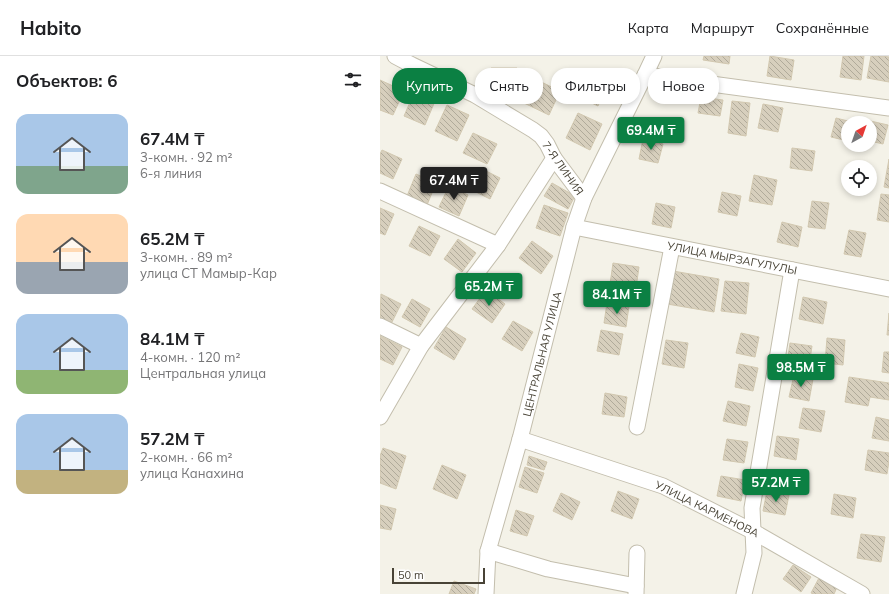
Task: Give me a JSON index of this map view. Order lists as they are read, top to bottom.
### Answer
{
  "streets": {
    "street": [
      "7-Я ЛИНИЯ",
      "УЛИЦА МЫРЗАГУЛУЛЫ",
      "ЦЕНТРАЛЬНАЯ УЛИЦА",
      "УЛИЦА КАРМЕНОВА"
    ]
  },
  "crossings": [
    ["7-Я ЛИНИЯ", "ЦЕНТРАЛЬНАЯ УЛИЦА"],
    ["УЛИЦА МЫРЗАГУЛУЛЫ", "ЦЕНТРАЛЬНАЯ УЛИЦА"],
    ["ЦЕНТРАЛЬНАЯ УЛИЦА", "УЛИЦА КАРМЕНОВА"]
  ],
  "scale_bar": "50 m",
  "north": "top right",
  "page": {
    "header": "Habito",
    "nav": ["Карта", "Маршрут", "Сохранённые"],
    "heading": "Объектов: 6",
    "chip": [
      "Купить",
      "Снять",
      "Фильтры",
      "Новое"
    ],
    "list": [
      {
        "name": "67.4M ₸",
        "note": "3-комн. · 92 m² · 6-я линия"
      },
      {
        "name": "65.2M ₸",
        "note": "3-комн. · 89 m² · улица СТ Мамыр-Кар"
      },
      {
        "name": "84.1M ₸",
        "note": "4-комн. · 120 m² · Центральная улица"
      },
      {
        "name": "57.2M ₸",
        "note": "2-комн. · 66 m² · улица Канахина"
      }
    ],
    "price": [
      "69.4M ₸",
      "67.4M ₸",
      "65.2M ₸",
      "84.1M ₸",
      "98.5M ₸",
      "57.2M ₸"
    ],
    "scale": "50 m"
  }
}
